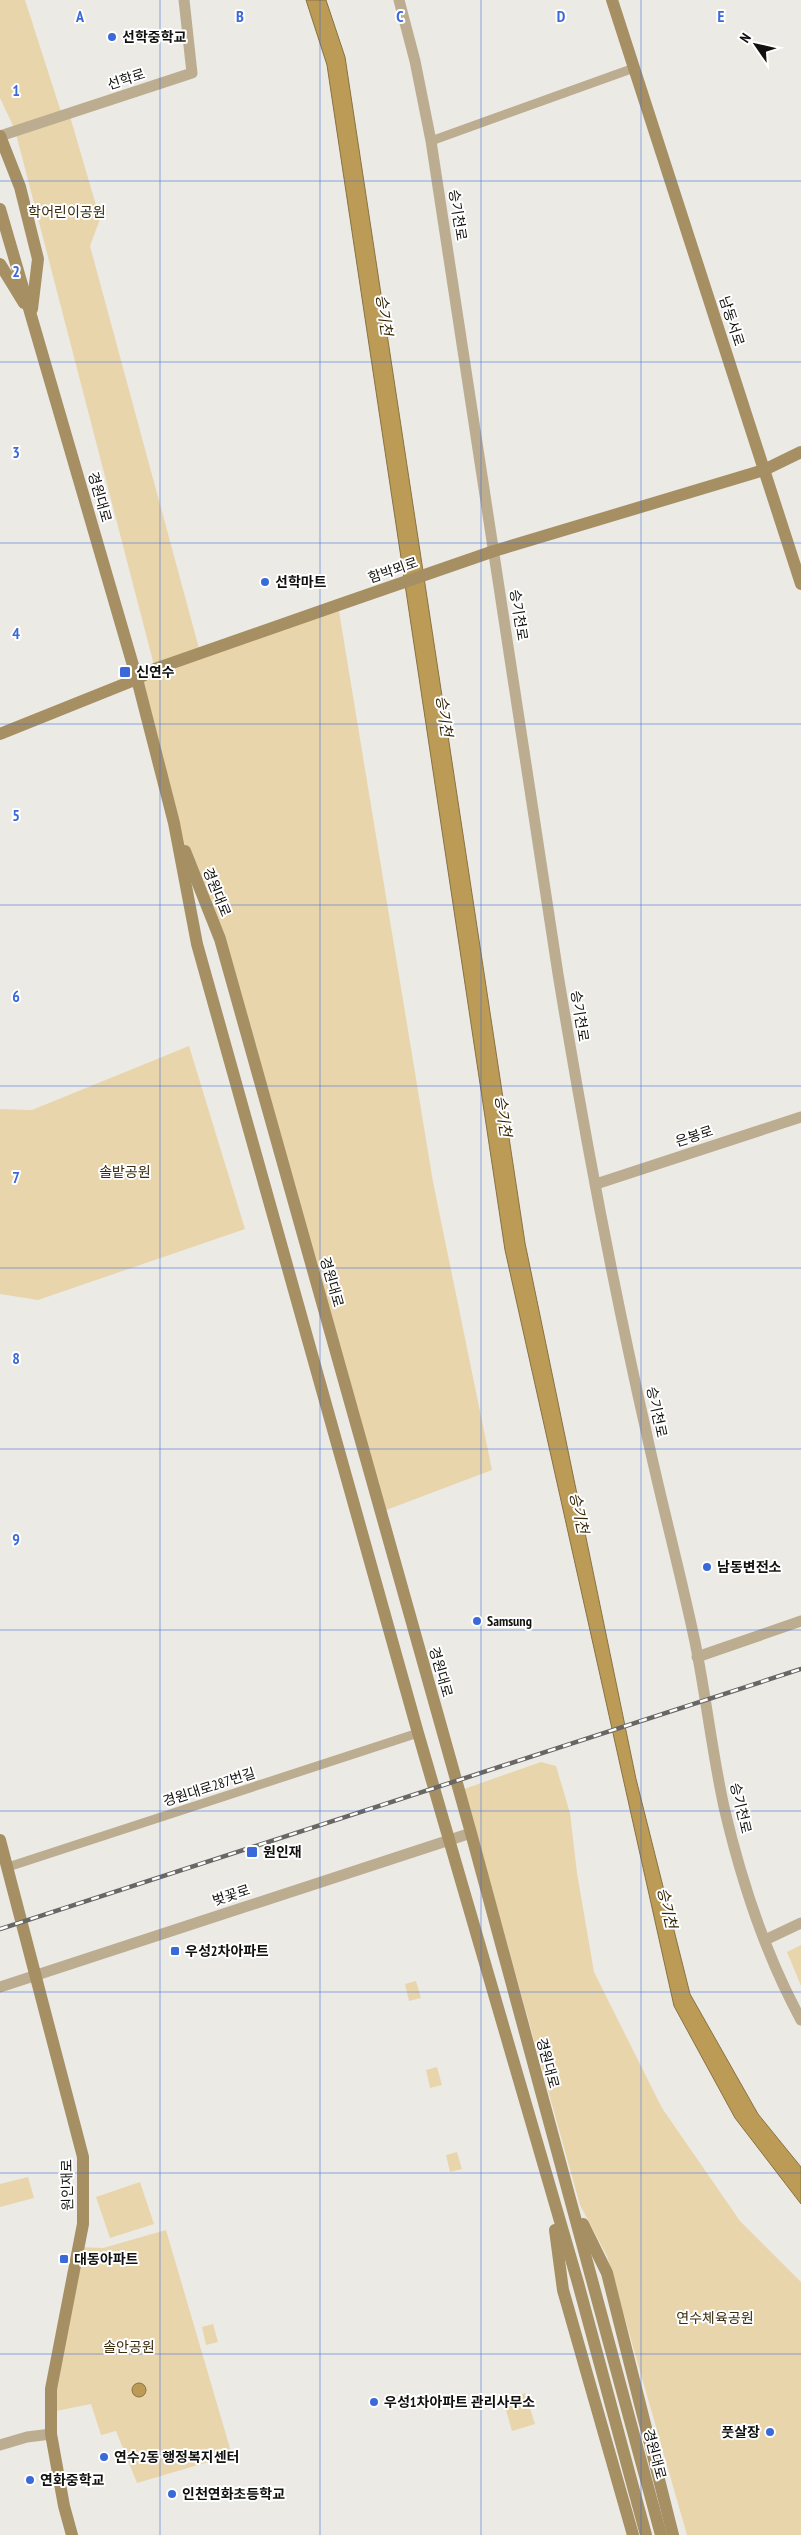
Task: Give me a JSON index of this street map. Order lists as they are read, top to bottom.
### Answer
{
  "streets": {
    "main road": [
      "남동서로",
      "경원대로",
      "함박뫼로",
      "원인재로"
    ],
    "street": [
      "선학로",
      "승기천로",
      "은봉로",
      "경원대로287번길",
      "벚꽃로"
    ]
  },
  "crossings": [
    ["승기천로", "함박뫼로"],
    ["승기천로", "은봉로"],
    ["남동서로", "함박뫼로"],
    ["경원대로", "함박뫼로"],
    ["경원대로", "경원대로287번길"],
    ["경원대로", "벚꽃로"],
    ["경원대로287번길", "원인재로"],
    ["벚꽃로", "원인재로"]
  ],
  "water": ["승기천"],
  "parks": [
    "학어린이공원",
    "솔밭공원",
    "연수체육공원",
    "솔안공원"
  ],
  "places": {
    "other": [
      "선학중학교",
      "선학마트",
      "남동변전소",
      "Samsung",
      "우성1차아파트 관리사무소",
      "풋살장",
      "연수2동 행정복지센터",
      "연화중학교",
      "인천연화초등학교"
    ],
    "transit": [
      "신연수",
      "원인재",
      "우성2차아파트",
      "대동아파트"
    ]
  },
  "north": "top left",
  "grid": {
    "columns": [
      "A",
      "B",
      "C",
      "D",
      "E"
    ],
    "rows": [
      "1",
      "2",
      "3",
      "4",
      "5",
      "6",
      "7",
      "8",
      "9"
    ]
  }
}
